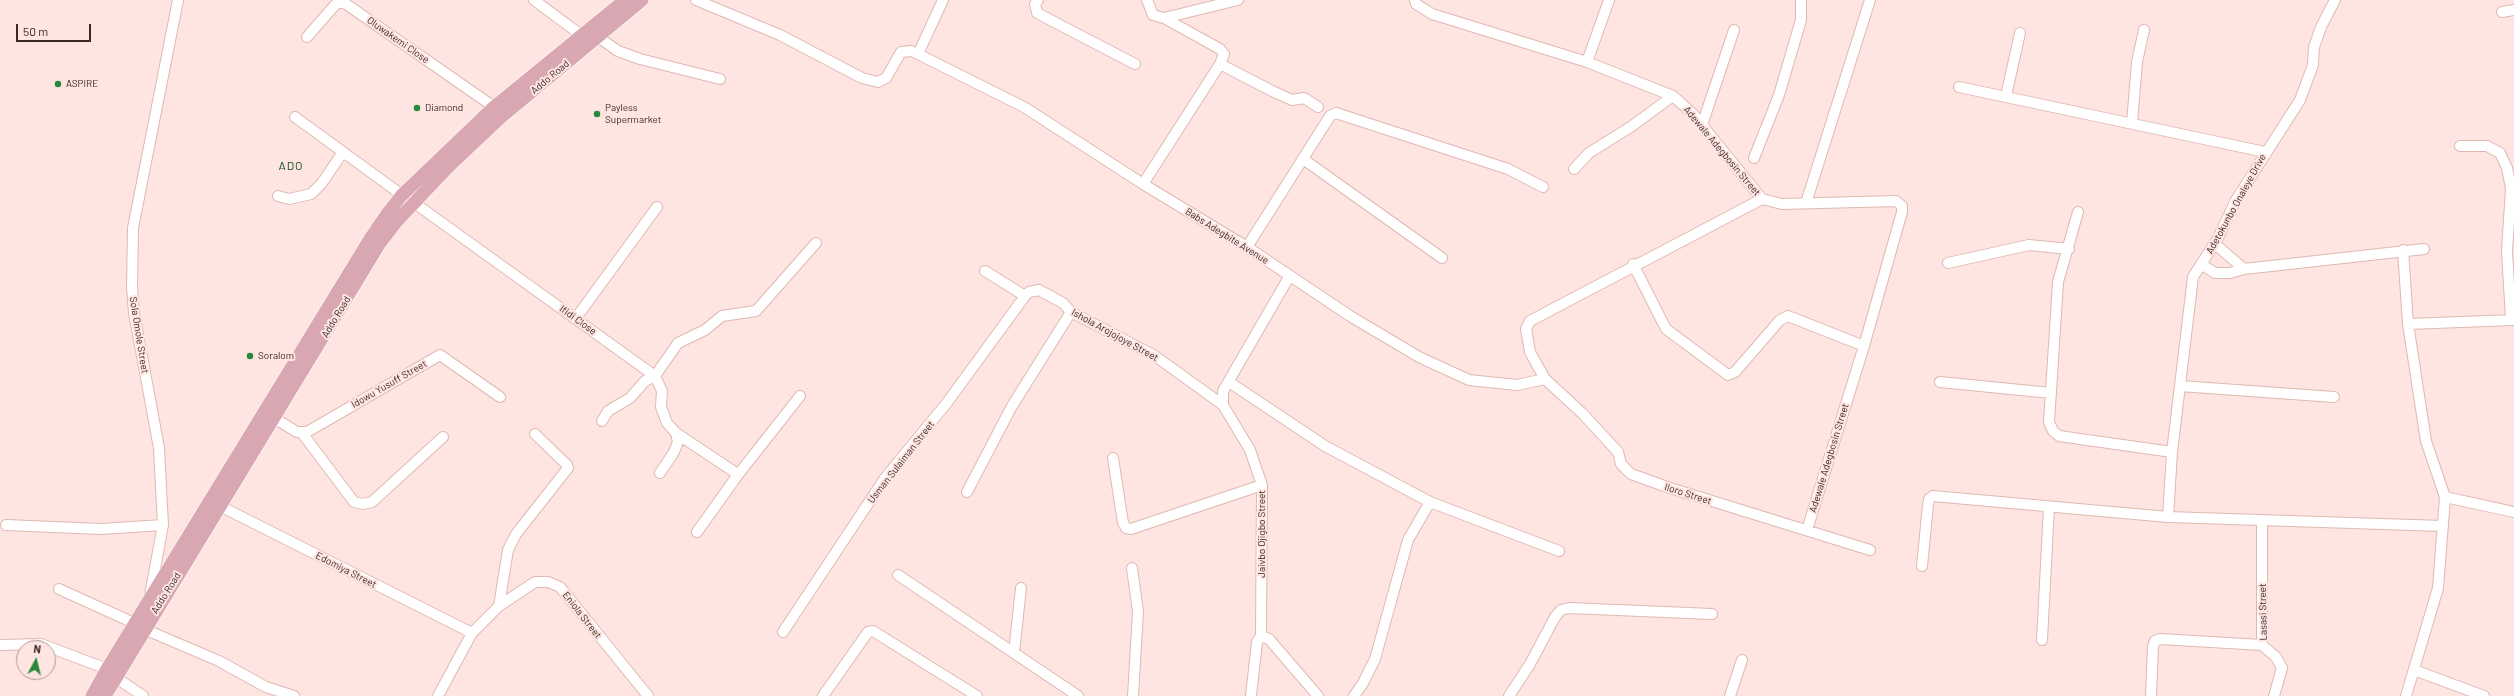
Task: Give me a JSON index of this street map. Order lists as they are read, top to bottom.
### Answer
{
  "streets": {
    "main road": ["Addo Road"],
    "street": [
      "Oluwakemi Close",
      "Adewale Adegbosin Street",
      "Adetokunbo Onaleye Drive",
      "Babs Adegbite Avenue",
      "Ifidi Close",
      "Sola Omole Street",
      "Ishola Arojojoye Street",
      "Idowu Yusuff Street",
      "Usman Sulaiman Street",
      "Iloro Street",
      "Jaivbo Ojigbo Street",
      "Edomiya Street",
      "Lasasi Street",
      "Eniola Street"
    ]
  },
  "crossings": [
    ["Oluwakemi Close", "Addo Road"],
    ["Addo Road", "Ifidi Close"],
    ["Addo Road", "Sola Omole Street"],
    ["Addo Road", "Edomiya Street"],
    ["Adewale Adegbosin Street", "Iloro Street"],
    ["Babs Adegbite Avenue", "Iloro Street"],
    ["Ishola Arojojoye Street", "Usman Sulaiman Street"],
    ["Ishola Arojojoye Street", "Jaivbo Ojigbo Street"]
  ],
  "districts": ["ADO"],
  "places": [
    "ASPIRE",
    "Diamond",
    "Payless Supermarket",
    "Soralom"
  ],
  "scale_bar": "50 m",
  "north": "top"
}
